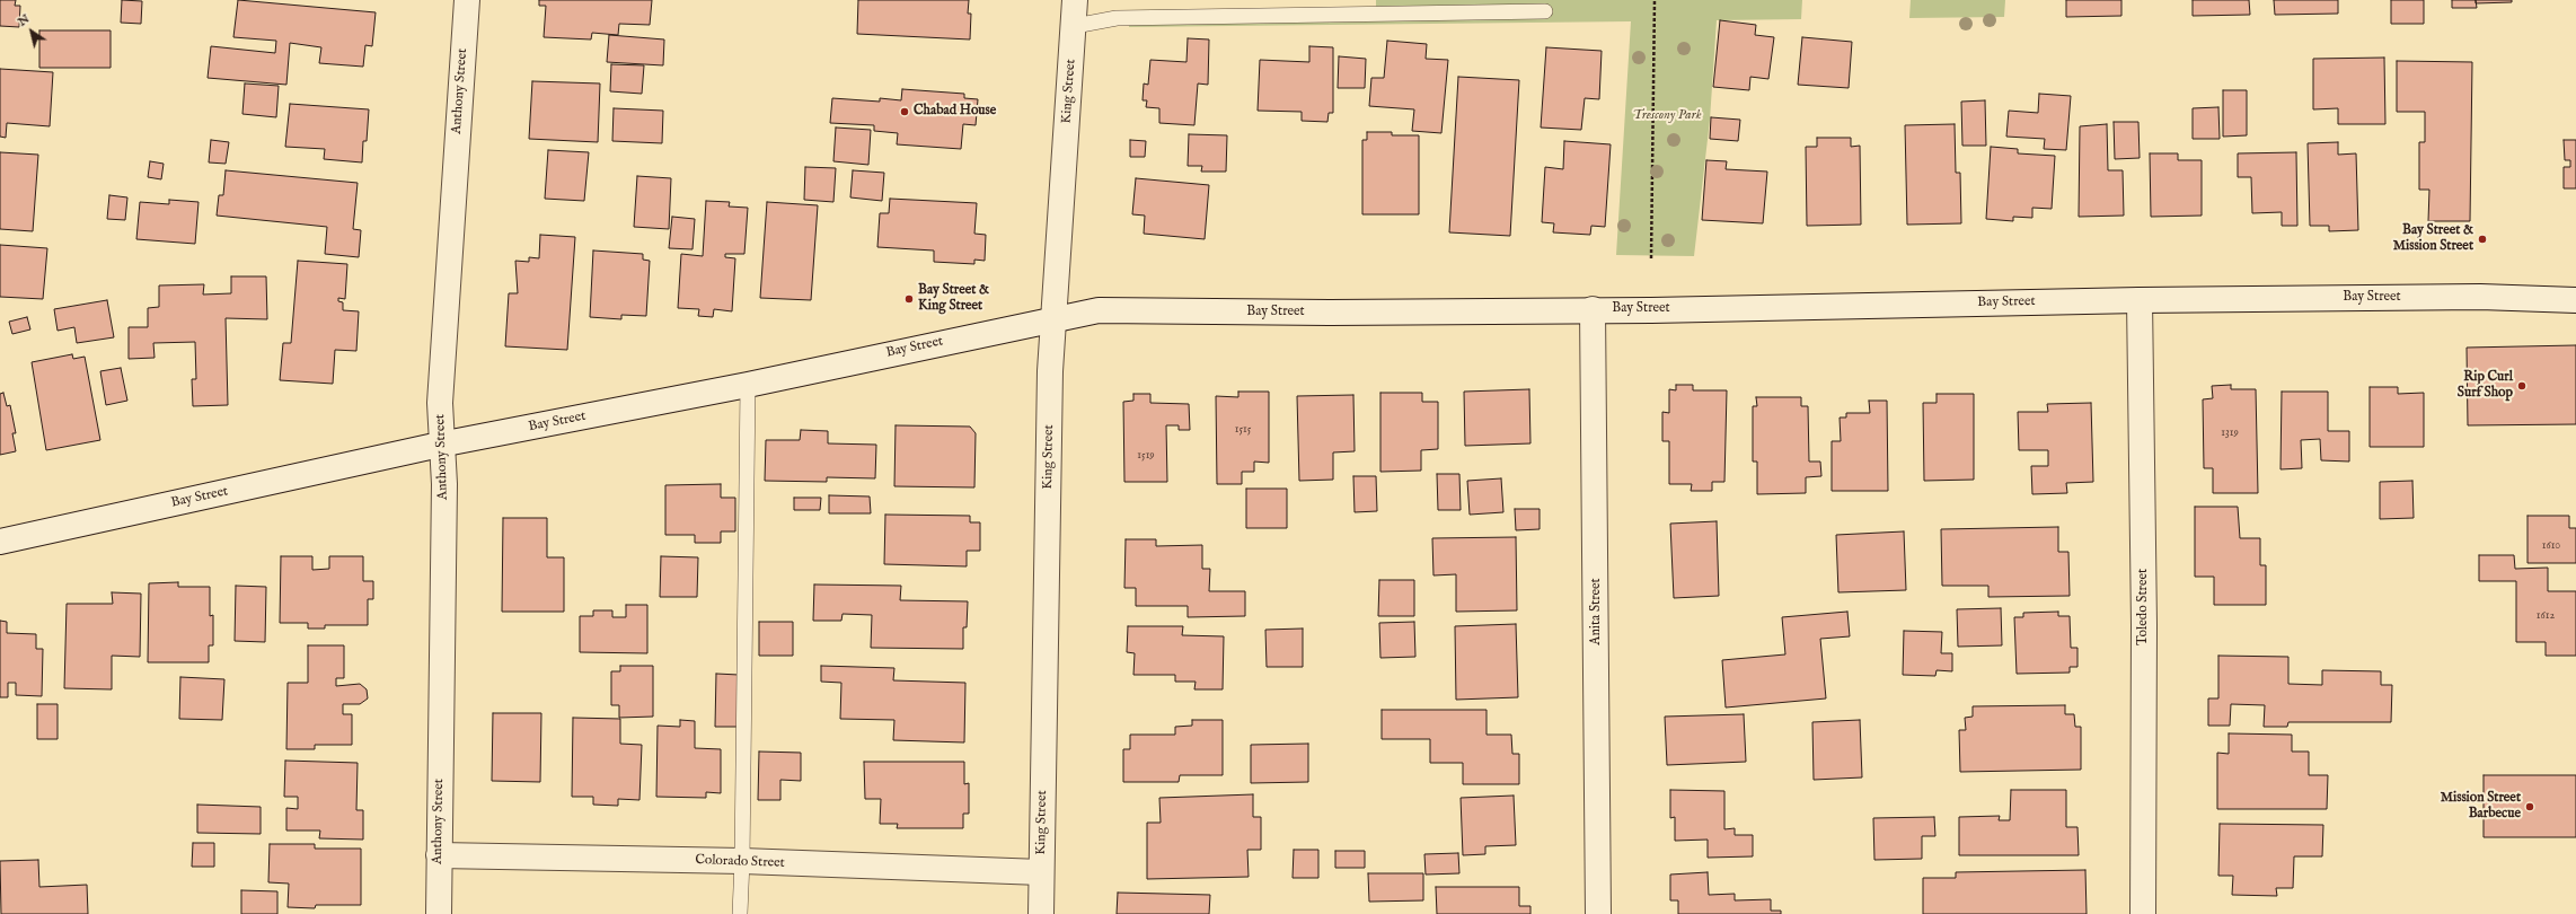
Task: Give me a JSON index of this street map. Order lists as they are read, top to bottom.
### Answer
{
  "streets": {
    "street": [
      "Anthony Street",
      "King Street",
      "Bay Street",
      "Toledo Street",
      "Anita Street",
      "Colorado Street"
    ]
  },
  "crossings": [
    ["Anthony Street", "Bay Street"],
    ["Anthony Street", "Colorado Street"],
    ["King Street", "Bay Street"],
    ["King Street", "Colorado Street"],
    ["Bay Street", "Toledo Street"],
    ["Bay Street", "Anita Street"]
  ],
  "parks": ["Trescony Park"],
  "places": [
    "Chabad House",
    "Bay Street & Mission Street",
    "Bay Street & King Street",
    "Rip Curl Surf Shop",
    "Mission Street Barbecue"
  ],
  "house_numbers": [
    "1515",
    "1319",
    "1519",
    "1610",
    "1612"
  ],
  "north": "top left"
}
